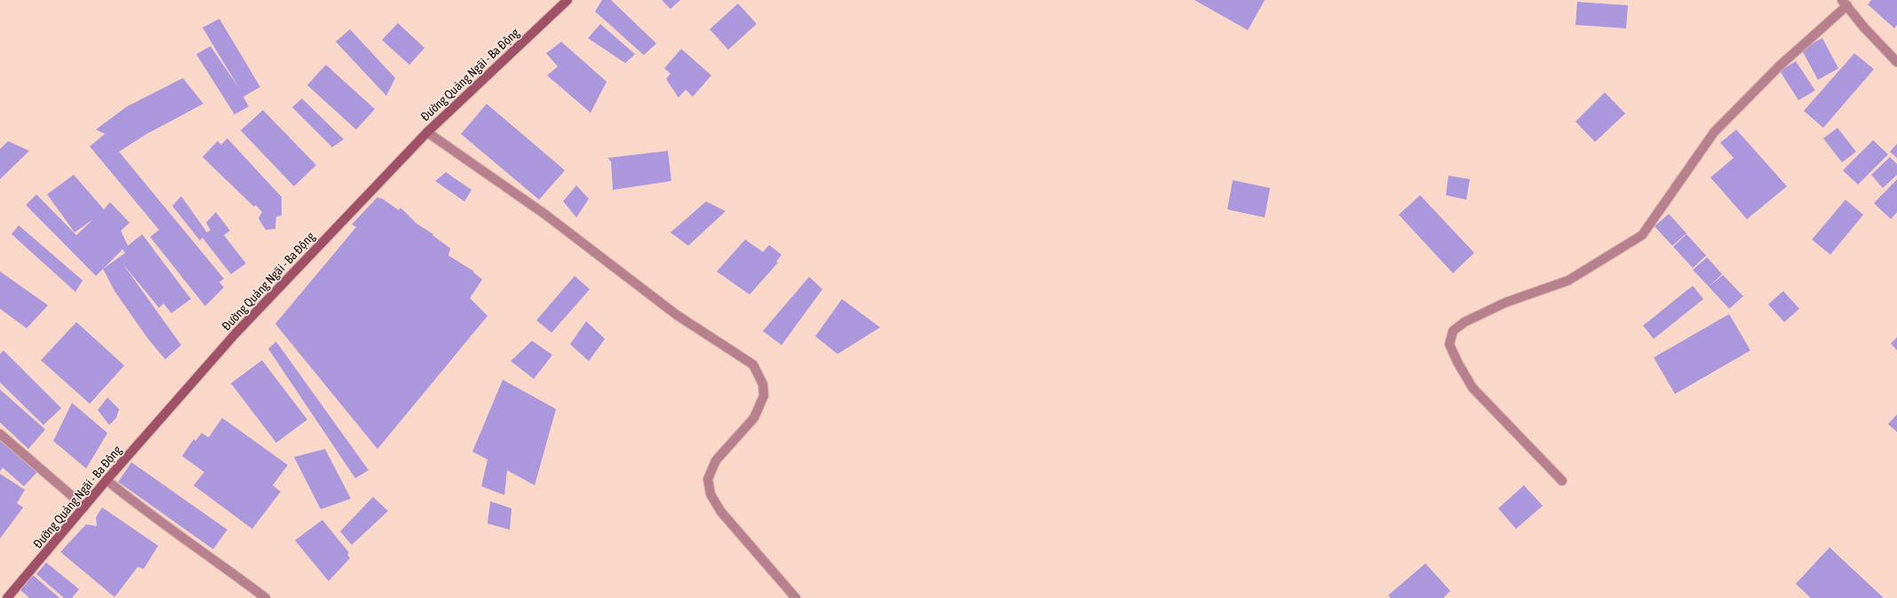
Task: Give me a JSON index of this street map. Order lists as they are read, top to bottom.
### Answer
{
  "streets": {
    "main road": ["Đường Quảng Ngãi - Ba Động"]
  }
}
